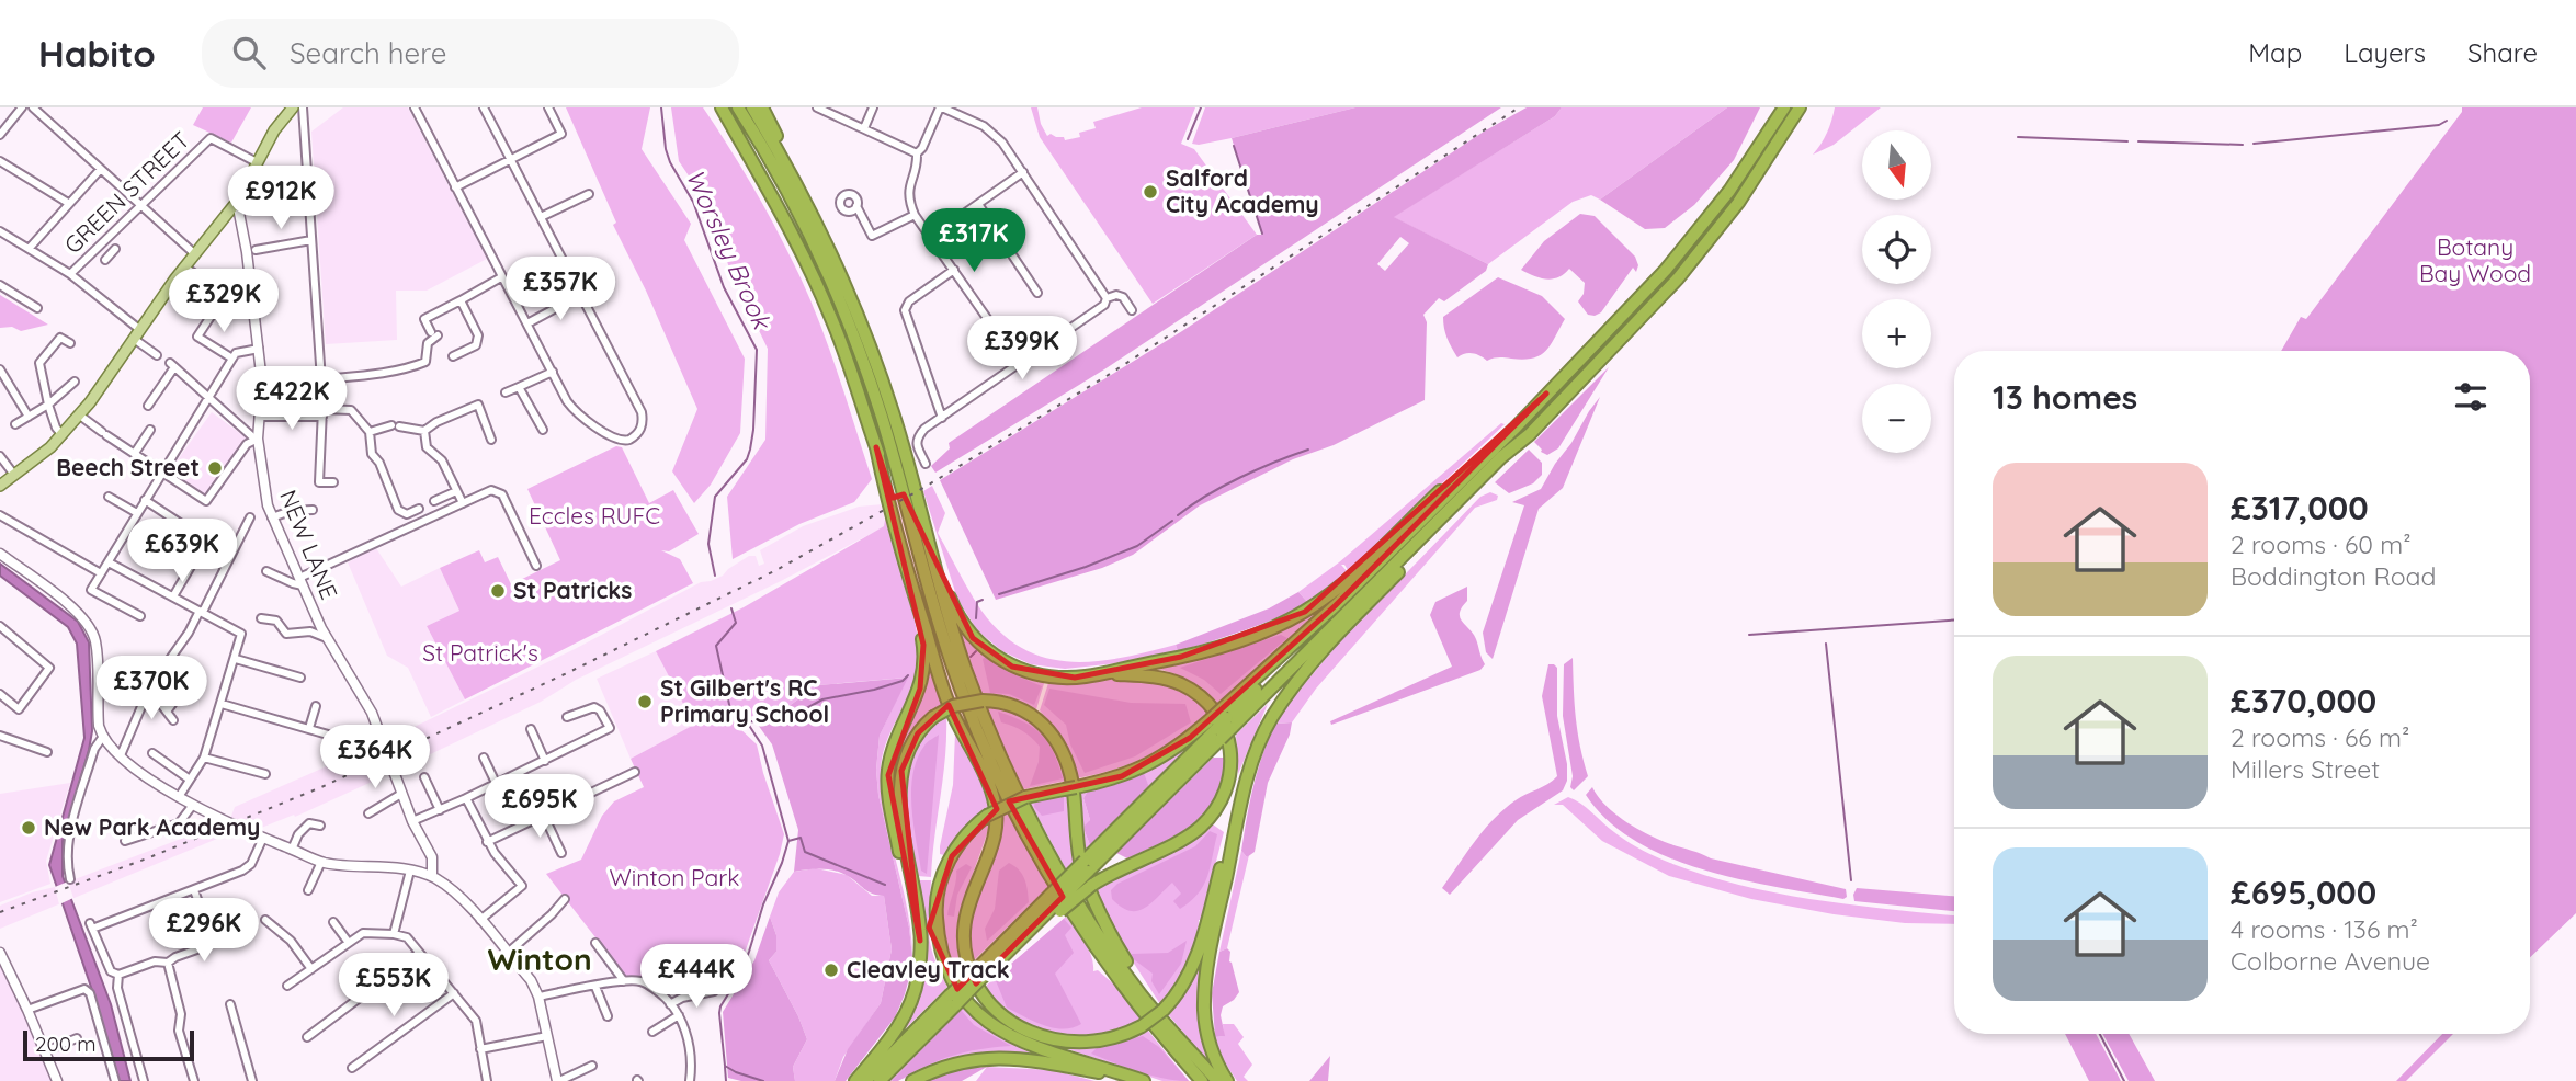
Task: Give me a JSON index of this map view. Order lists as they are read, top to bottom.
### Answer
{
  "streets": {
    "main road": ["NEW LANE"],
    "street": ["GREEN STREET"]
  },
  "districts": ["Winton"],
  "water": ["Worsley Brook"],
  "parks": [
    "Botany Bay Wood",
    "Eccles RUFC",
    "St Patrick's",
    "Winton Park"
  ],
  "places": [
    "Salford City Academy",
    "Beech Street",
    "St Patricks",
    "St Gilbert's RC Primary School",
    "New Park Academy",
    "Cleavley Track"
  ],
  "scale_bar": "200 m",
  "north": "bottom",
  "page": {
    "header": "Habito",
    "search": "Search here",
    "nav": ["Map", "Layers", "Share"],
    "map_buttons": ["+", "−"],
    "price": [
      "£912K",
      "£317K",
      "£357K",
      "£329K",
      "£399K",
      "£422K",
      "£639K",
      "£370K",
      "£364K",
      "£695K",
      "£296K",
      "£444K",
      "£553K"
    ],
    "heading": "13 homes",
    "list": [
      {
        "name": "£317,000",
        "note": "2 rooms · 60 m² · Boddington Road"
      },
      {
        "name": "£370,000",
        "note": "2 rooms · 66 m² · Millers Street"
      },
      {
        "name": "£695,000",
        "note": "4 rooms · 136 m² · Colborne Avenue"
      }
    ],
    "scale": "200 m"
  }
}
